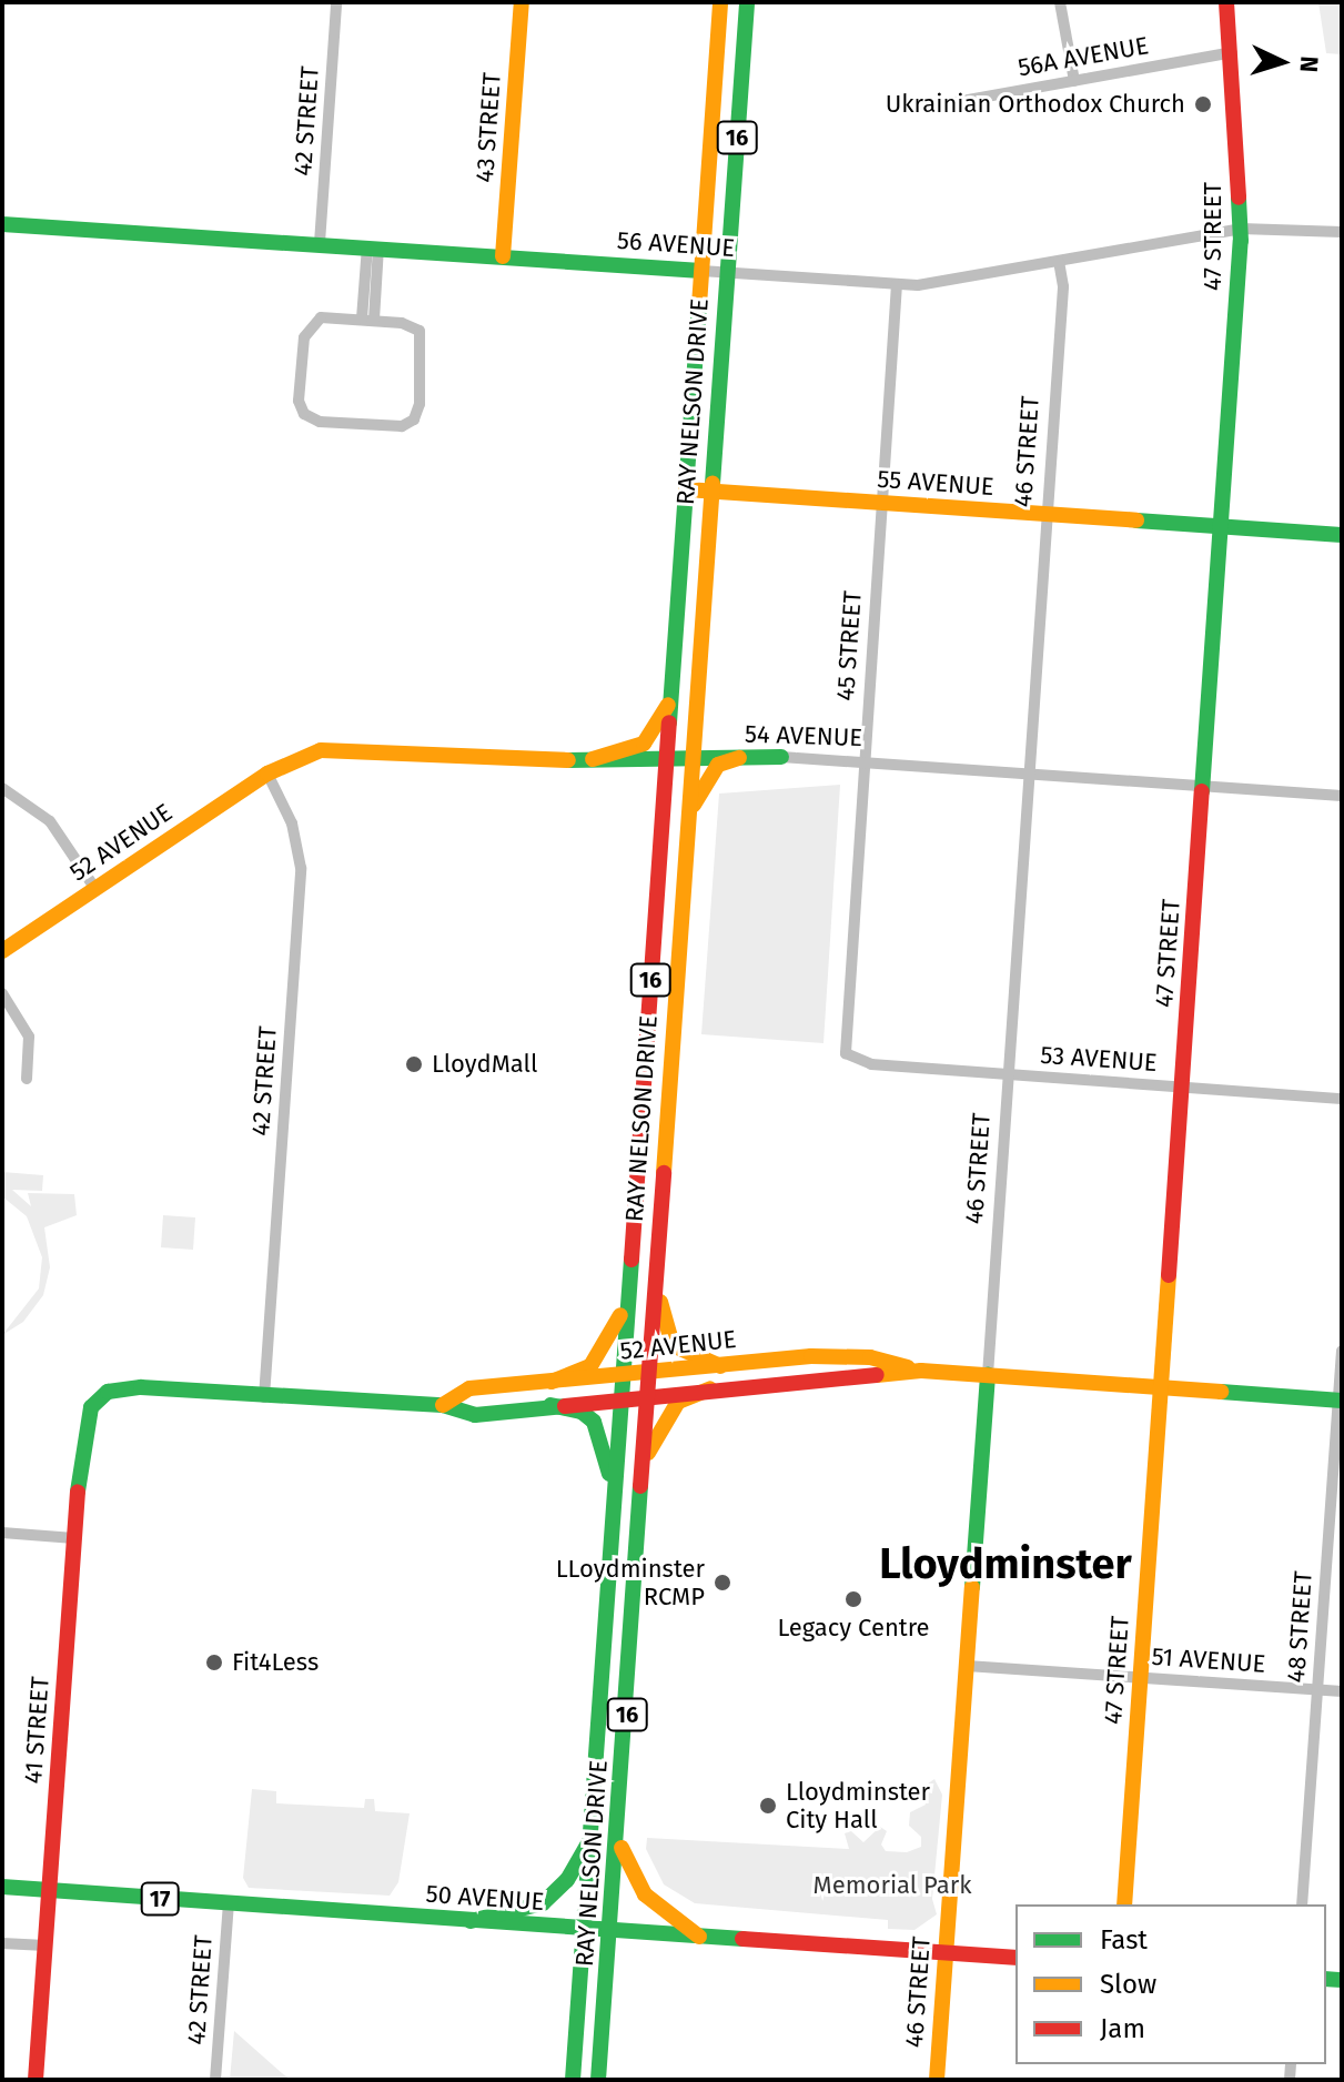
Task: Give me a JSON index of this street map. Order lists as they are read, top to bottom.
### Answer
{
  "streets": {
    "main road": [
      "43 STREET",
      "16",
      "47 STREET",
      "56 AVENUE",
      "RAY NELSON DRIVE",
      "46 STREET",
      "55 AVENUE",
      "54 AVENUE",
      "52 AVENUE",
      "41 STREET",
      "50 AVENUE",
      "17"
    ],
    "street": [
      "56A AVENUE",
      "42 STREET",
      "45 STREET",
      "53 AVENUE",
      "48 STREET",
      "51 AVENUE"
    ]
  },
  "crossings": [
    ["56A AVENUE", "47 STREET"],
    ["42 STREET", "56 AVENUE"],
    ["42 STREET", "54 AVENUE"],
    ["42 STREET", "52 AVENUE"],
    ["42 STREET", "50 AVENUE"],
    ["43 STREET", "56 AVENUE"],
    ["47 STREET", "56 AVENUE"],
    ["47 STREET", "55 AVENUE"],
    ["47 STREET", "54 AVENUE"],
    ["47 STREET", "52 AVENUE"],
    ["47 STREET", "53 AVENUE"],
    ["47 STREET", "51 AVENUE"],
    ["56 AVENUE", "RAY NELSON DRIVE"],
    ["56 AVENUE", "46 STREET"],
    ["56 AVENUE", "45 STREET"],
    ["RAY NELSON DRIVE", "55 AVENUE"],
    ["RAY NELSON DRIVE", "54 AVENUE"],
    ["RAY NELSON DRIVE", "52 AVENUE"],
    ["RAY NELSON DRIVE", "50 AVENUE"],
    ["46 STREET", "55 AVENUE"],
    ["46 STREET", "54 AVENUE"],
    ["46 STREET", "52 AVENUE"],
    ["46 STREET", "53 AVENUE"],
    ["46 STREET", "51 AVENUE"],
    ["46 STREET", "50 AVENUE"],
    ["55 AVENUE", "45 STREET"],
    ["45 STREET", "54 AVENUE"],
    ["45 STREET", "53 AVENUE"],
    ["54 AVENUE", "52 AVENUE"],
    ["52 AVENUE", "48 STREET"],
    ["52 AVENUE", "41 STREET"],
    ["48 STREET", "51 AVENUE"],
    ["41 STREET", "50 AVENUE"]
  ],
  "districts": ["Lloydminster"],
  "parks": ["Memorial Park"],
  "places": [
    "Ukrainian Orthodox Church",
    "LloydMall",
    "LLoydminster RCMP",
    "Legacy Centre",
    "Fit4Less",
    "Lloydminster City Hall"
  ],
  "legend": ["Fast", "Slow", "Jam"],
  "north": "right"
}
